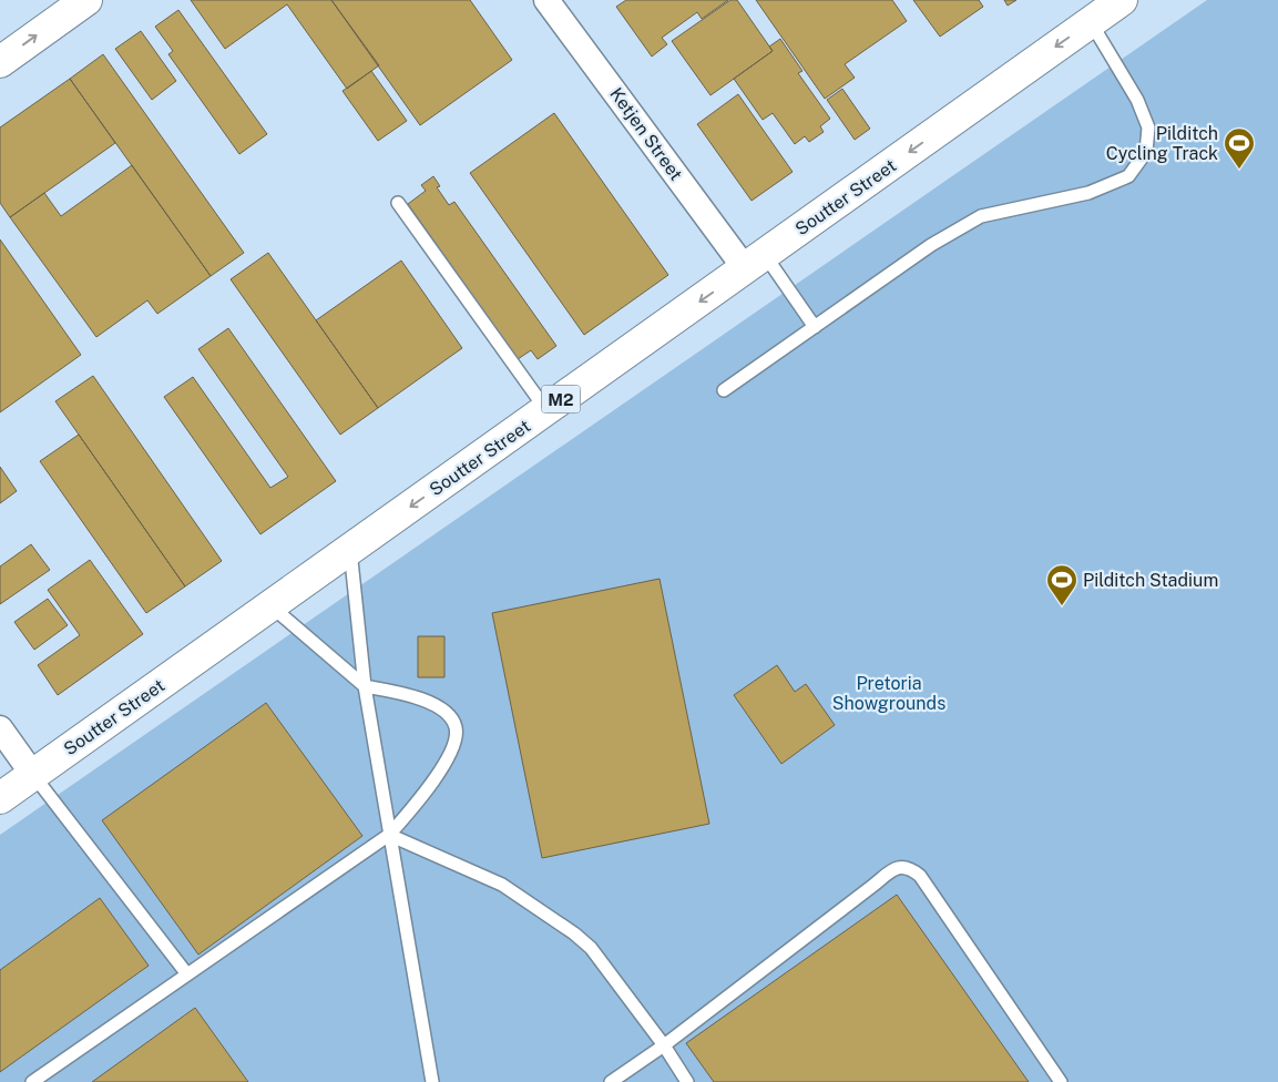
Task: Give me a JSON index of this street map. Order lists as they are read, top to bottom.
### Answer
{
  "streets": {
    "main road": ["Soutter Street", "M2"],
    "street": ["Ketjen Street"]
  },
  "crossings": [
    ["Ketjen Street", "Soutter Street"]
  ],
  "one_way": ["Soutter Street"],
  "parks": ["Pretoria Showgrounds"],
  "places": {
    "sports": ["Pilditch Cycling Track", "Pilditch Stadium"]
  }
}
